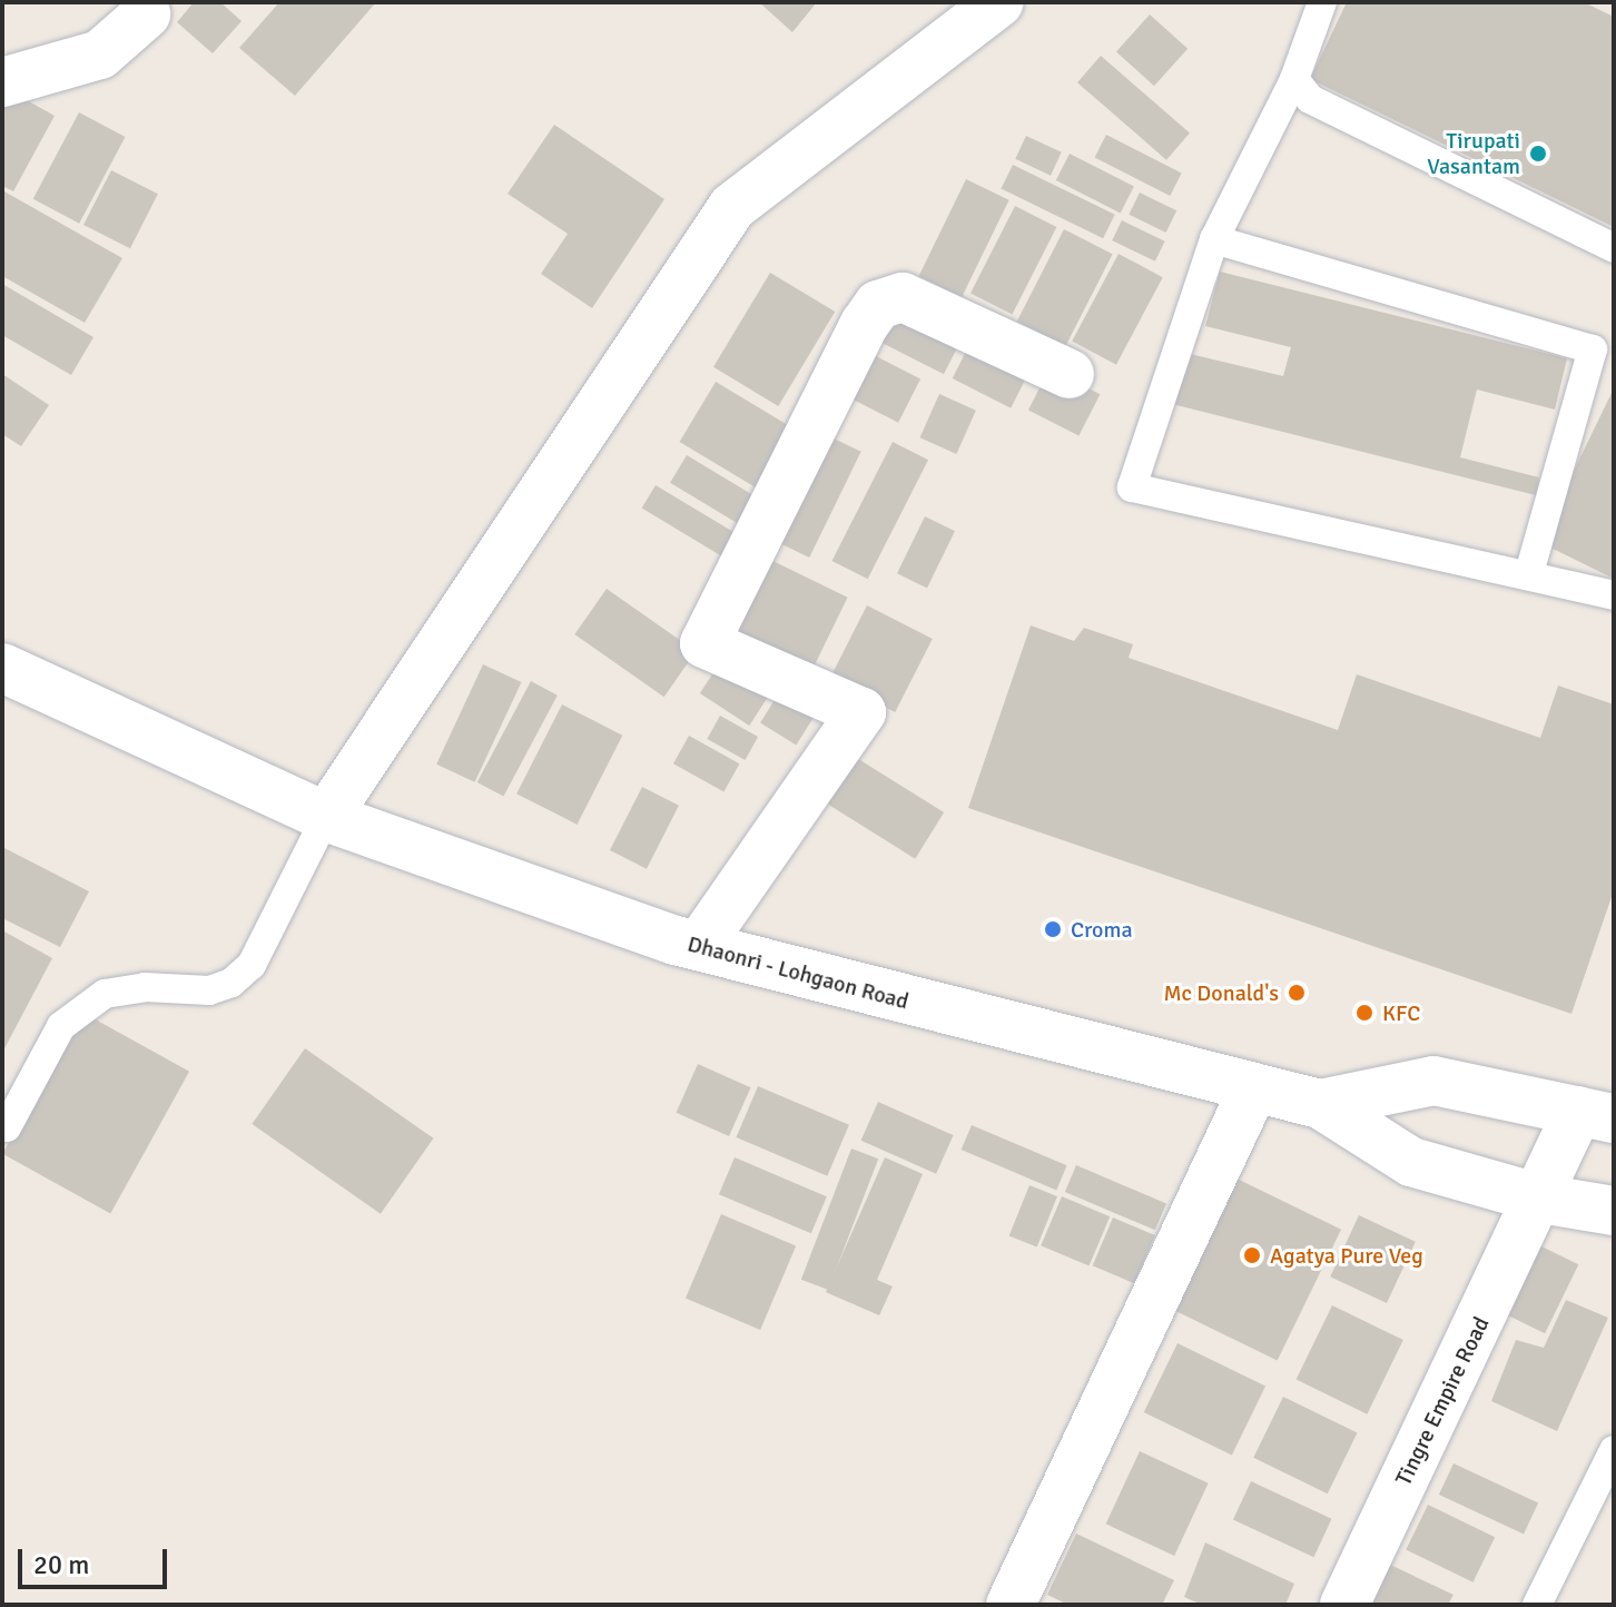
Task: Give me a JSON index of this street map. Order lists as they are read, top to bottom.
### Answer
{
  "streets": {
    "street": ["Dhaonri - Lohgaon Road", "Tingre Empire Road"]
  },
  "crossings": [
    ["Dhaonri - Lohgaon Road", "Tingre Empire Road"]
  ],
  "places": [
    "Tirupati Vasantam",
    "Croma",
    "Mc Donald's",
    "KFC",
    "Agatya Pure Veg"
  ],
  "scale_bar": "20 m"
}
